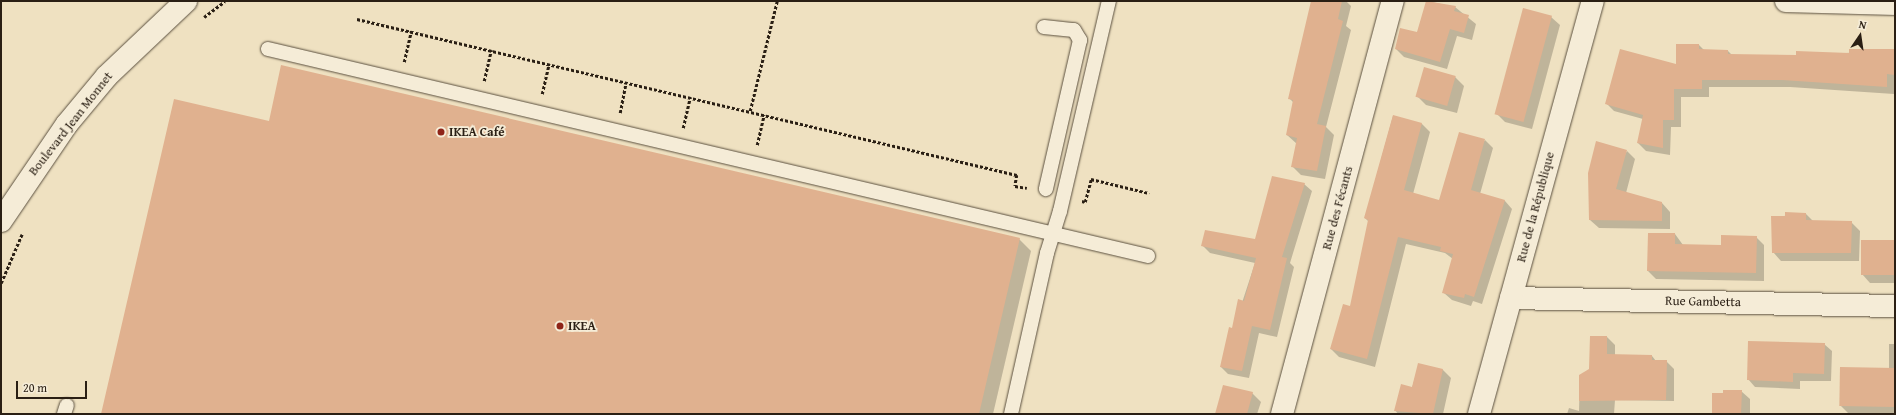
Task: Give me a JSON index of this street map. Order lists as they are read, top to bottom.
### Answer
{
  "streets": {
    "street": [
      "Boulevard Jean Monnet",
      "Rue de la République",
      "Rue des Fécants",
      "Rue Gambetta"
    ]
  },
  "crossings": [
    ["Rue de la République", "Rue Gambetta"]
  ],
  "places": ["IKEA Café", "IKEA"],
  "scale_bar": "20 m",
  "north": "top"
}
